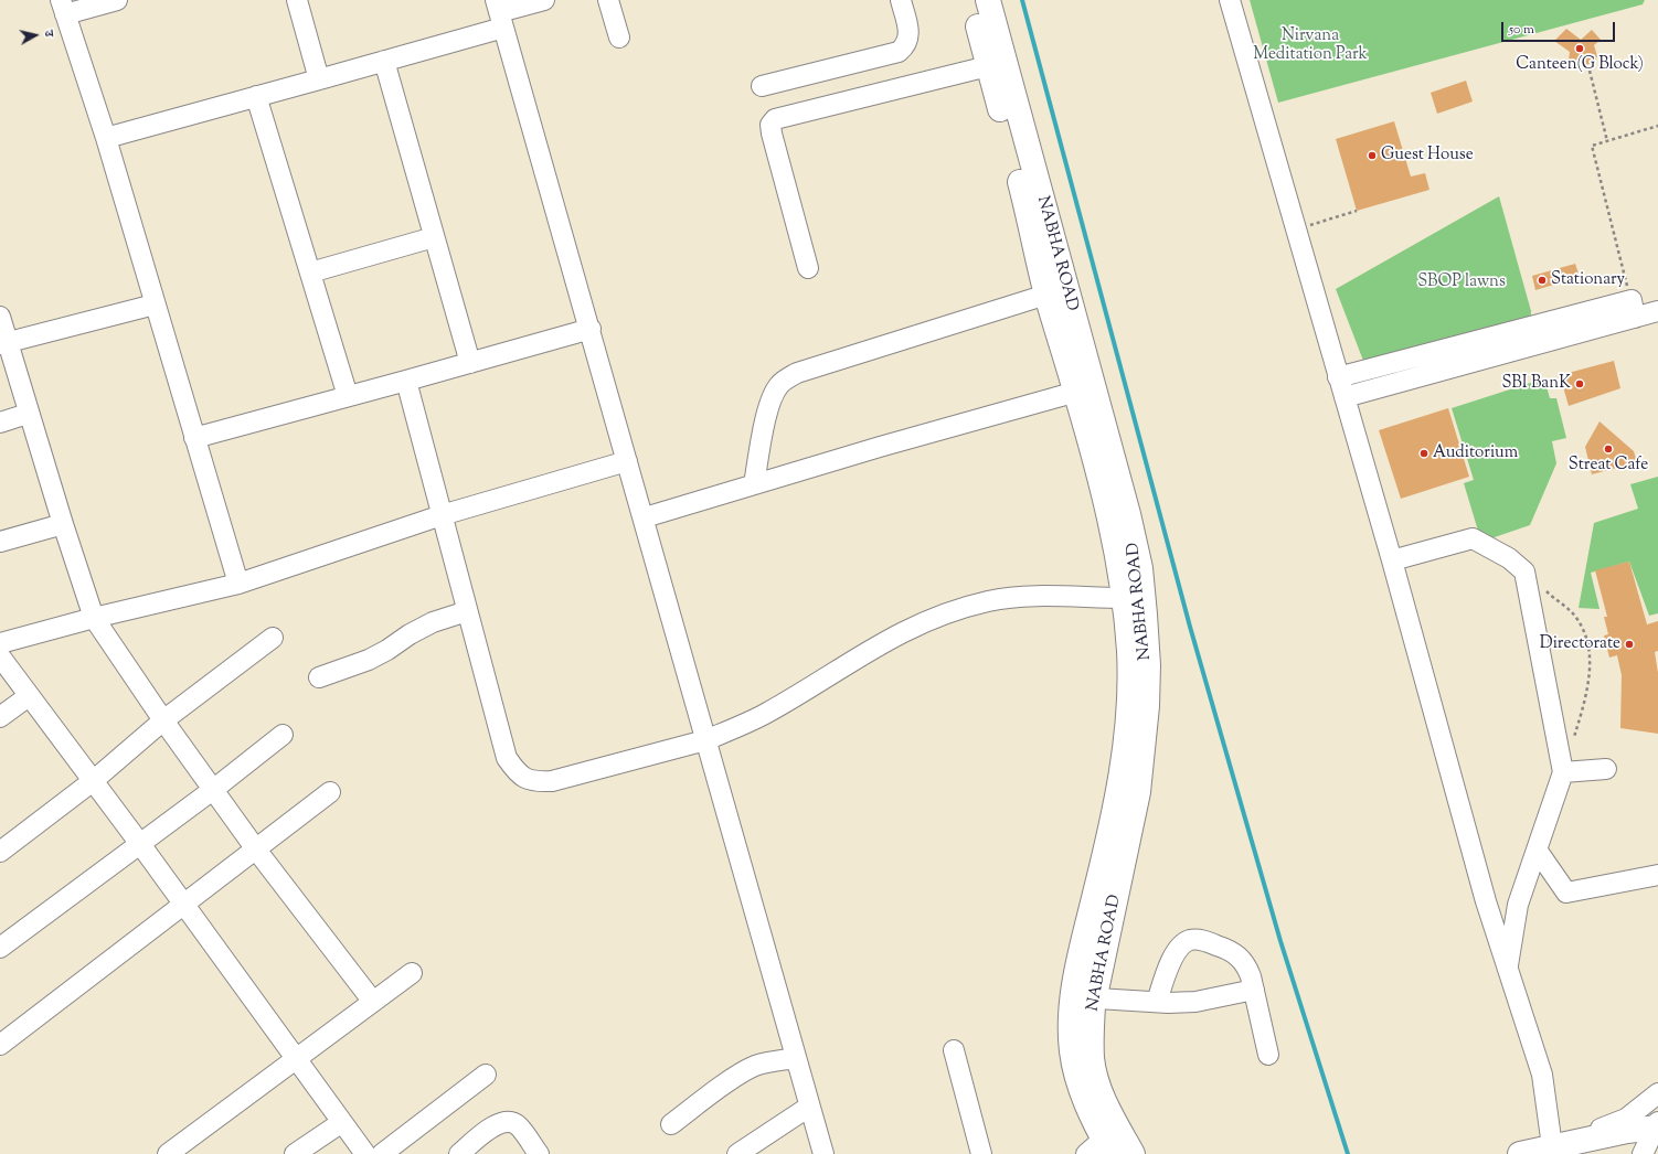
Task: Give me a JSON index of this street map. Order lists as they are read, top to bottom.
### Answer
{
  "streets": {
    "main road": ["NABHA ROAD"]
  },
  "parks": ["Nirvana Meditation Park", "SBOP lawns"],
  "places": [
    "Canteen(G Block)",
    "Guest House",
    "Stationary",
    "SBI BanK",
    "Streat Cafe",
    "Auditorium",
    "Directorate"
  ],
  "scale_bar": "50 m",
  "north": "right"
}
